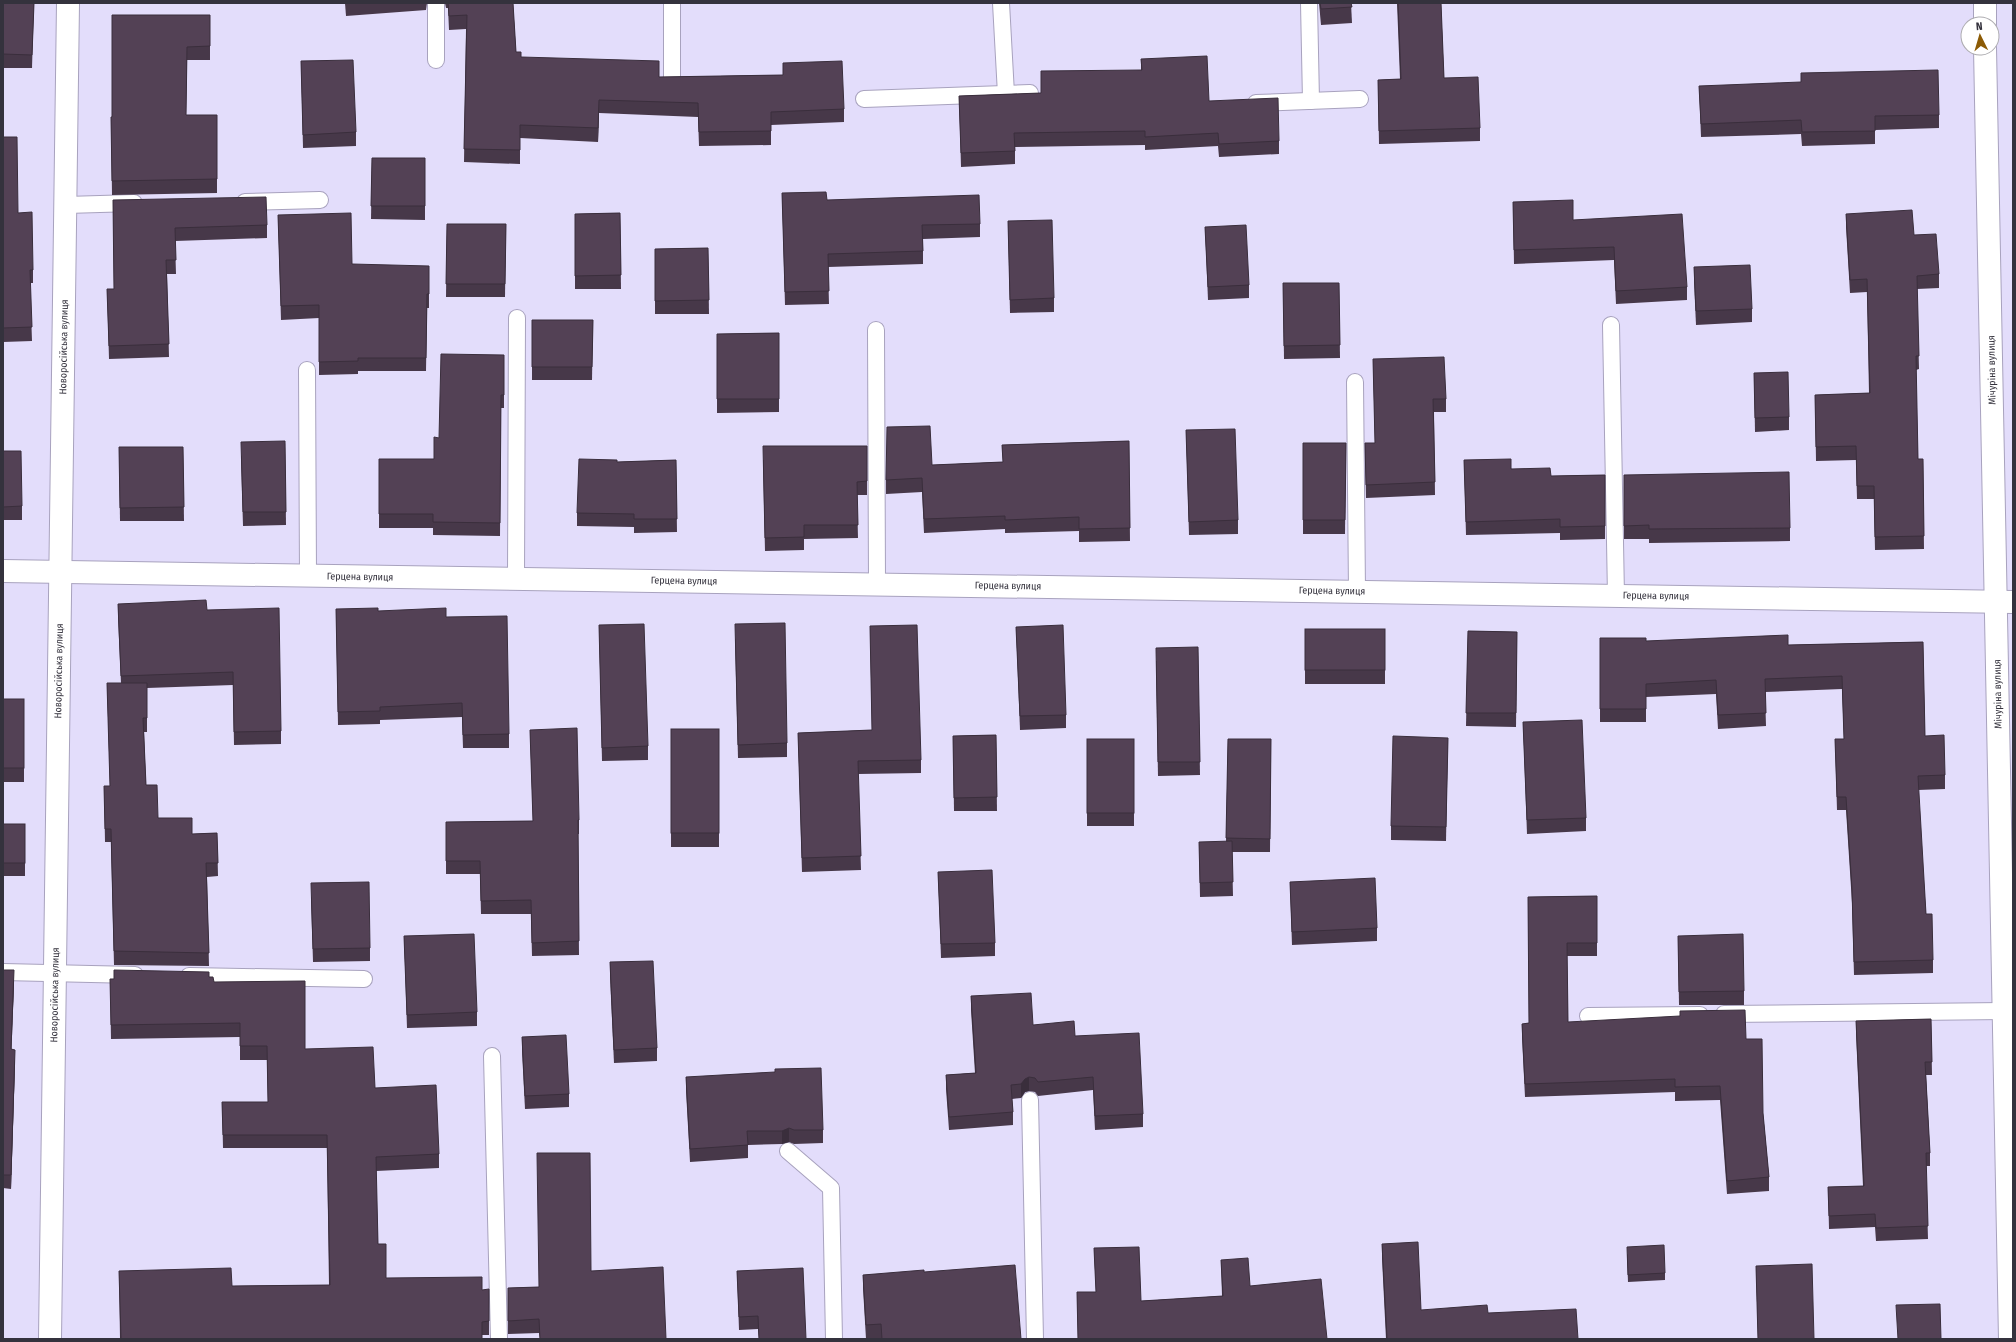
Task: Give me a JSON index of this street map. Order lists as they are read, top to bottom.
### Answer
{
  "streets": {
    "street": ["Новоросійська вулиця", "Мічуріна вулиця", "Герцена вулиця"]
  },
  "crossings": [
    ["Новоросійська вулиця", "Герцена вулиця"],
    ["Мічуріна вулиця", "Герцена вулиця"]
  ],
  "north": "top"
}
